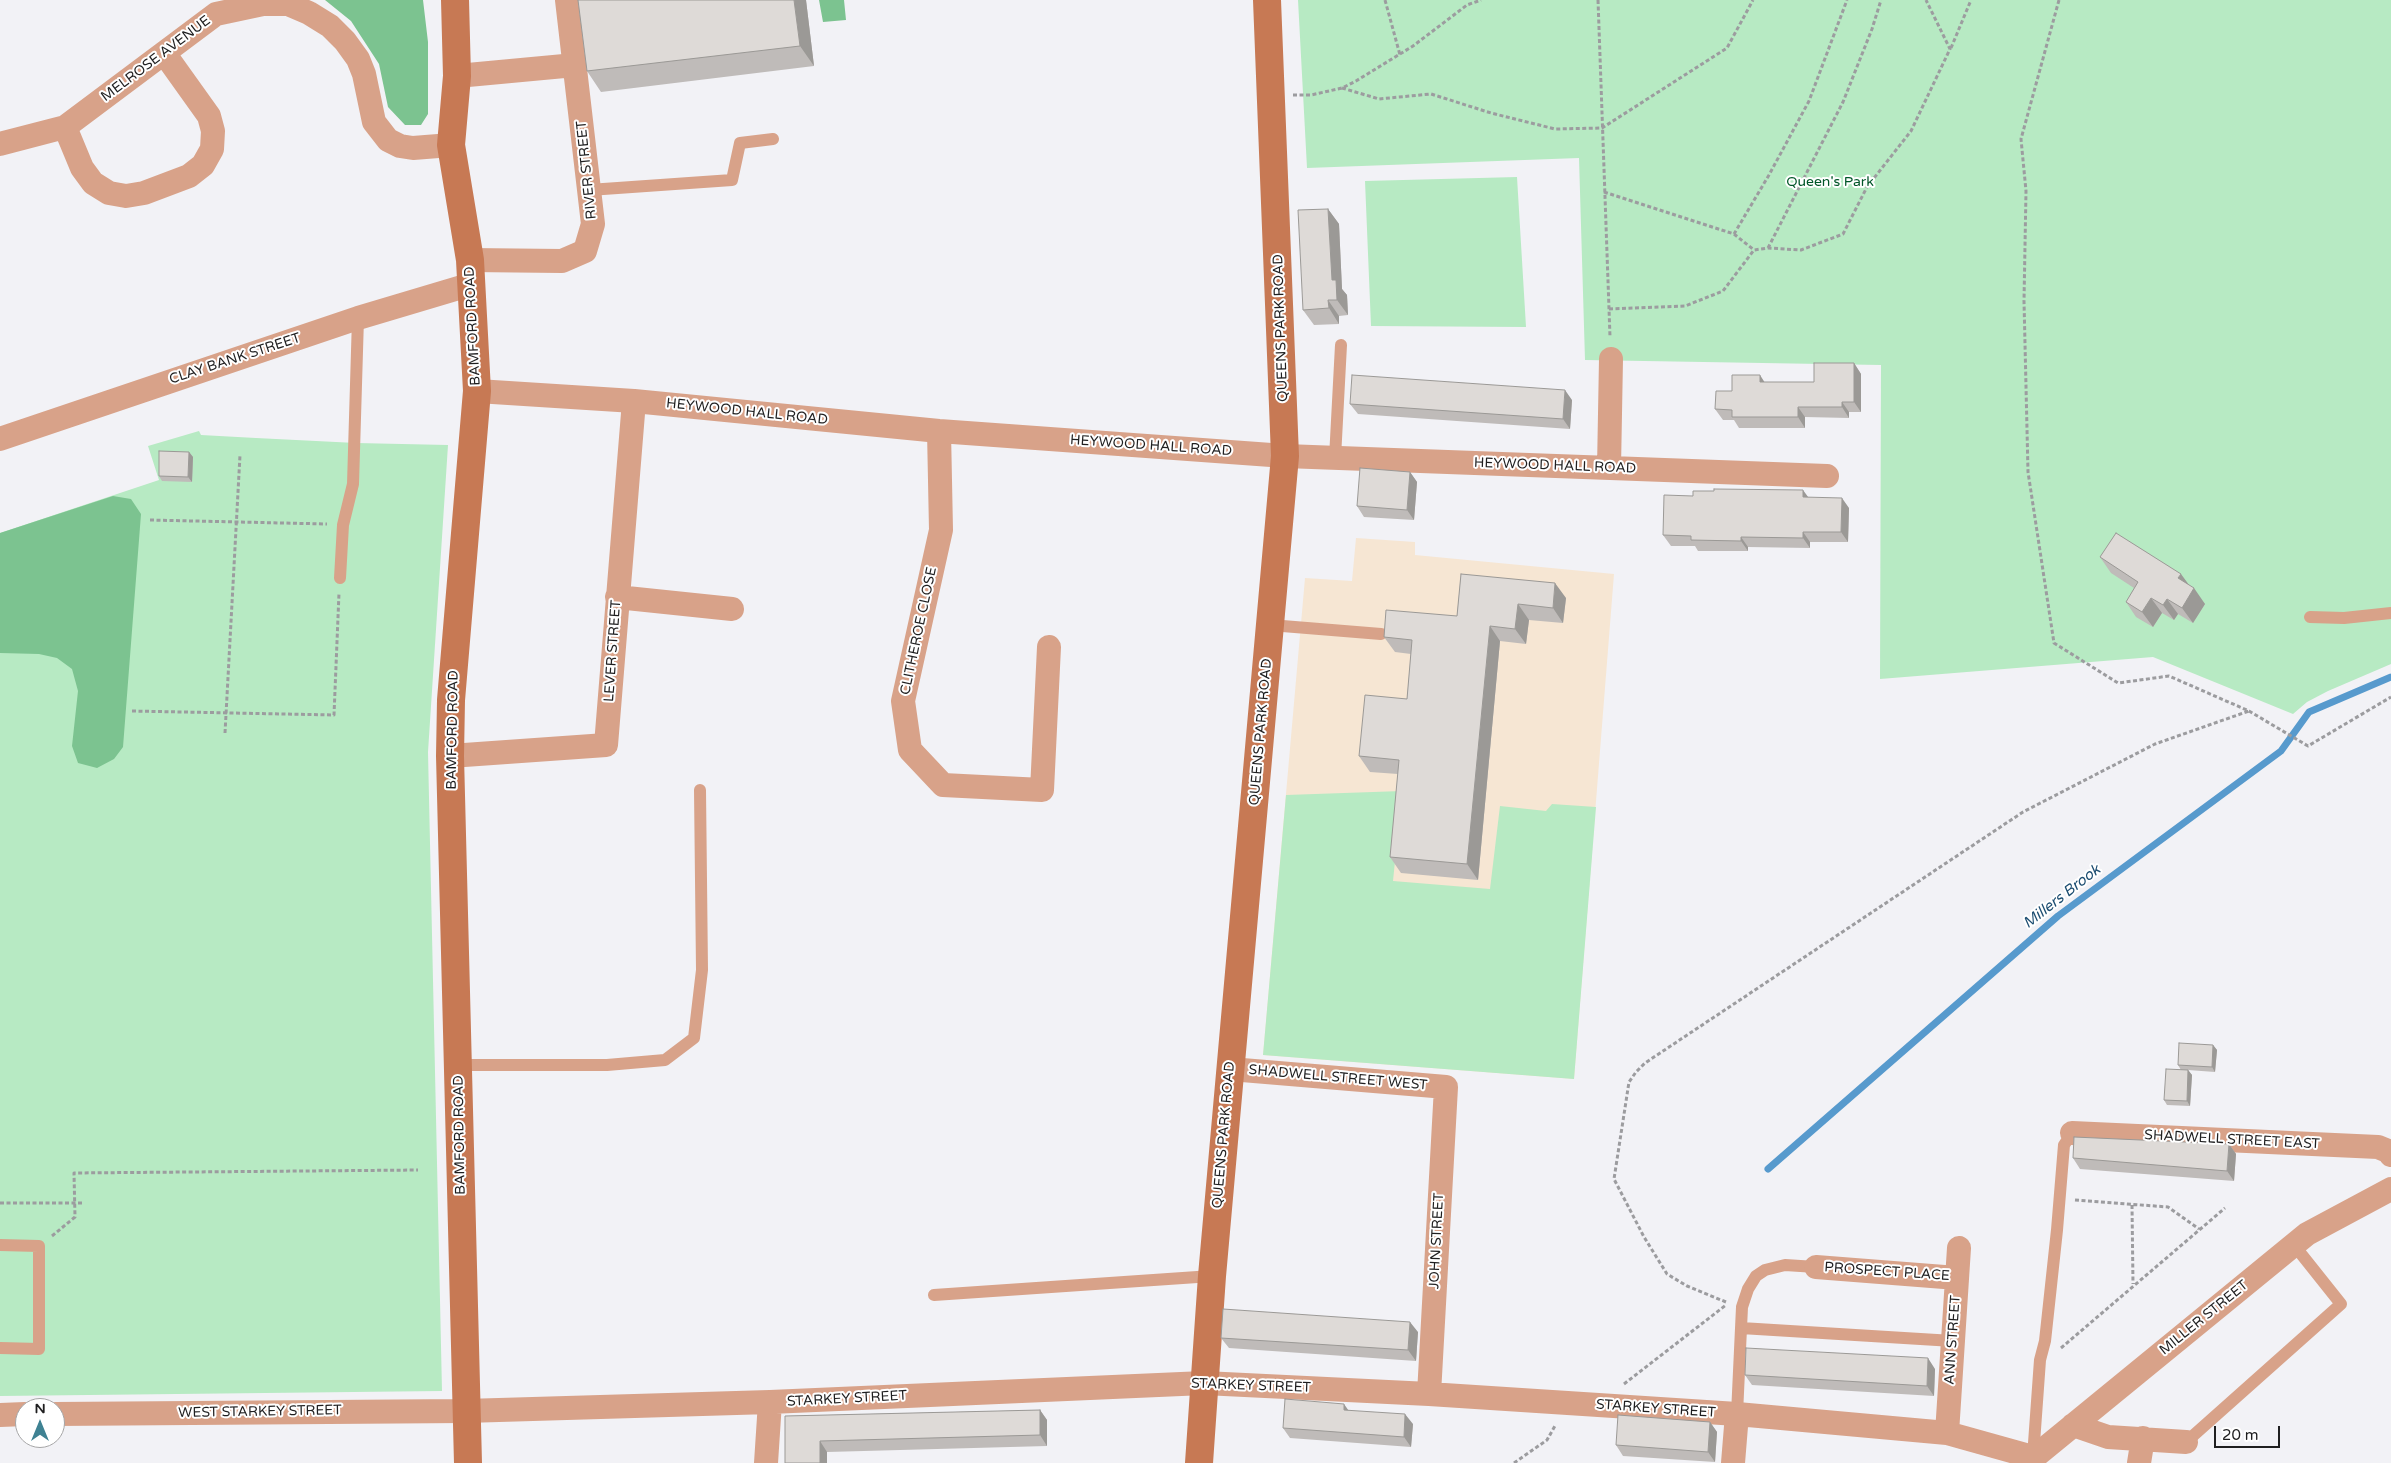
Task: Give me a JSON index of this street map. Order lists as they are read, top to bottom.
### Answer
{
  "streets": {
    "street": [
      "MELROSE AVENUE",
      "RIVER STREET",
      "BAMFORD ROAD",
      "QUEENS PARK ROAD",
      "CLAY BANK STREET",
      "HEYWOOD HALL ROAD",
      "CLITHEROE CLOSE",
      "LEVER STREET",
      "SHADWELL STREET WEST",
      "SHADWELL STREET EAST",
      "JOHN STREET",
      "PROSPECT PLACE",
      "MILLER STREET",
      "ANN STREET",
      "STARKEY STREET",
      "WEST STARKEY STREET"
    ]
  },
  "crossings": [
    ["MELROSE AVENUE", "BAMFORD ROAD"],
    ["RIVER STREET", "BAMFORD ROAD"],
    ["RIVER STREET", "CLAY BANK STREET"],
    ["BAMFORD ROAD", "CLAY BANK STREET"],
    ["BAMFORD ROAD", "HEYWOOD HALL ROAD"],
    ["BAMFORD ROAD", "LEVER STREET"],
    ["BAMFORD ROAD", "STARKEY STREET"],
    ["BAMFORD ROAD", "WEST STARKEY STREET"],
    ["QUEENS PARK ROAD", "HEYWOOD HALL ROAD"],
    ["QUEENS PARK ROAD", "SHADWELL STREET WEST"],
    ["QUEENS PARK ROAD", "STARKEY STREET"],
    ["HEYWOOD HALL ROAD", "CLITHEROE CLOSE"],
    ["HEYWOOD HALL ROAD", "LEVER STREET"],
    ["SHADWELL STREET WEST", "JOHN STREET"],
    ["JOHN STREET", "STARKEY STREET"],
    ["PROSPECT PLACE", "ANN STREET"],
    ["MILLER STREET", "STARKEY STREET"],
    ["ANN STREET", "STARKEY STREET"],
    ["STARKEY STREET", "WEST STARKEY STREET"]
  ],
  "water": ["Millers Brook"],
  "parks": ["Queen's Park"],
  "scale_bar": "20 m",
  "north": "top"
}
